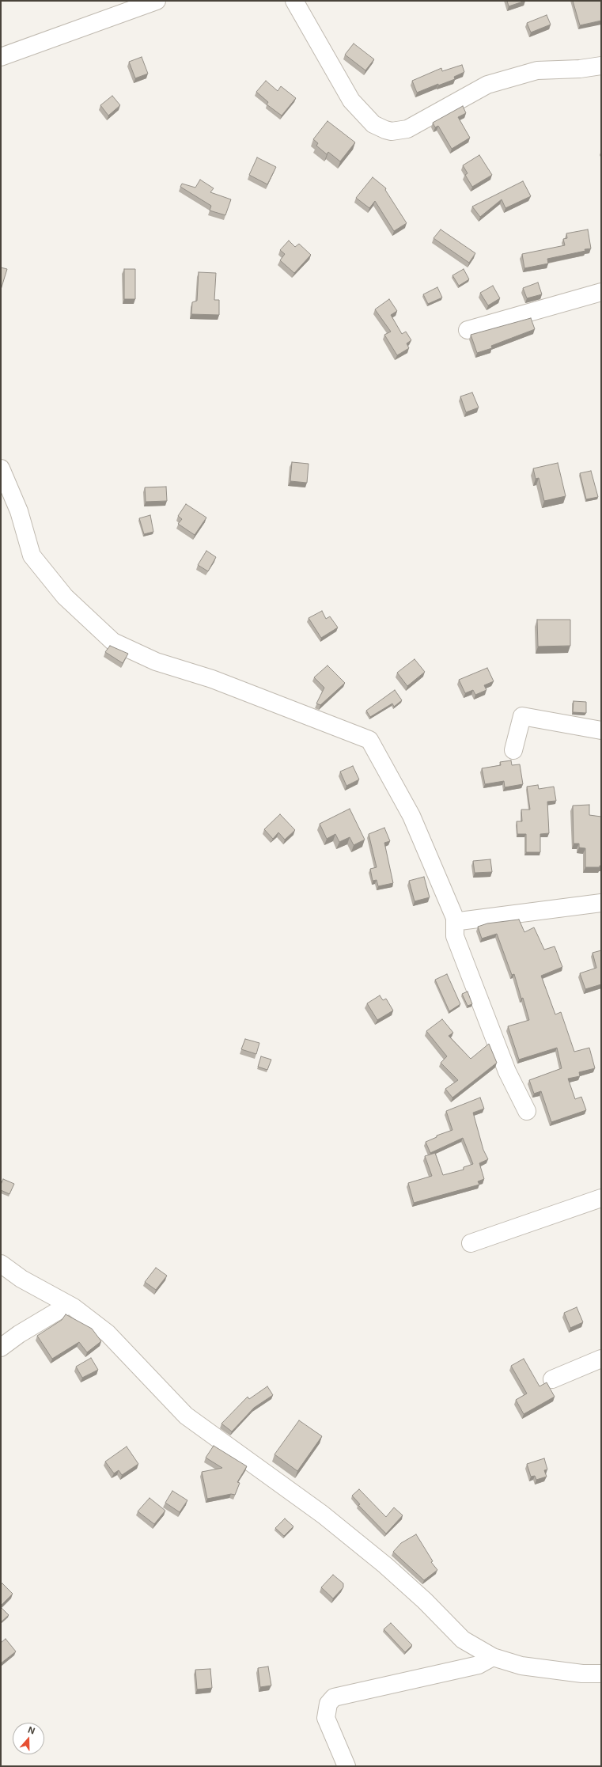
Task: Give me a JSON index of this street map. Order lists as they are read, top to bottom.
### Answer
{
  "north": "top"
}
